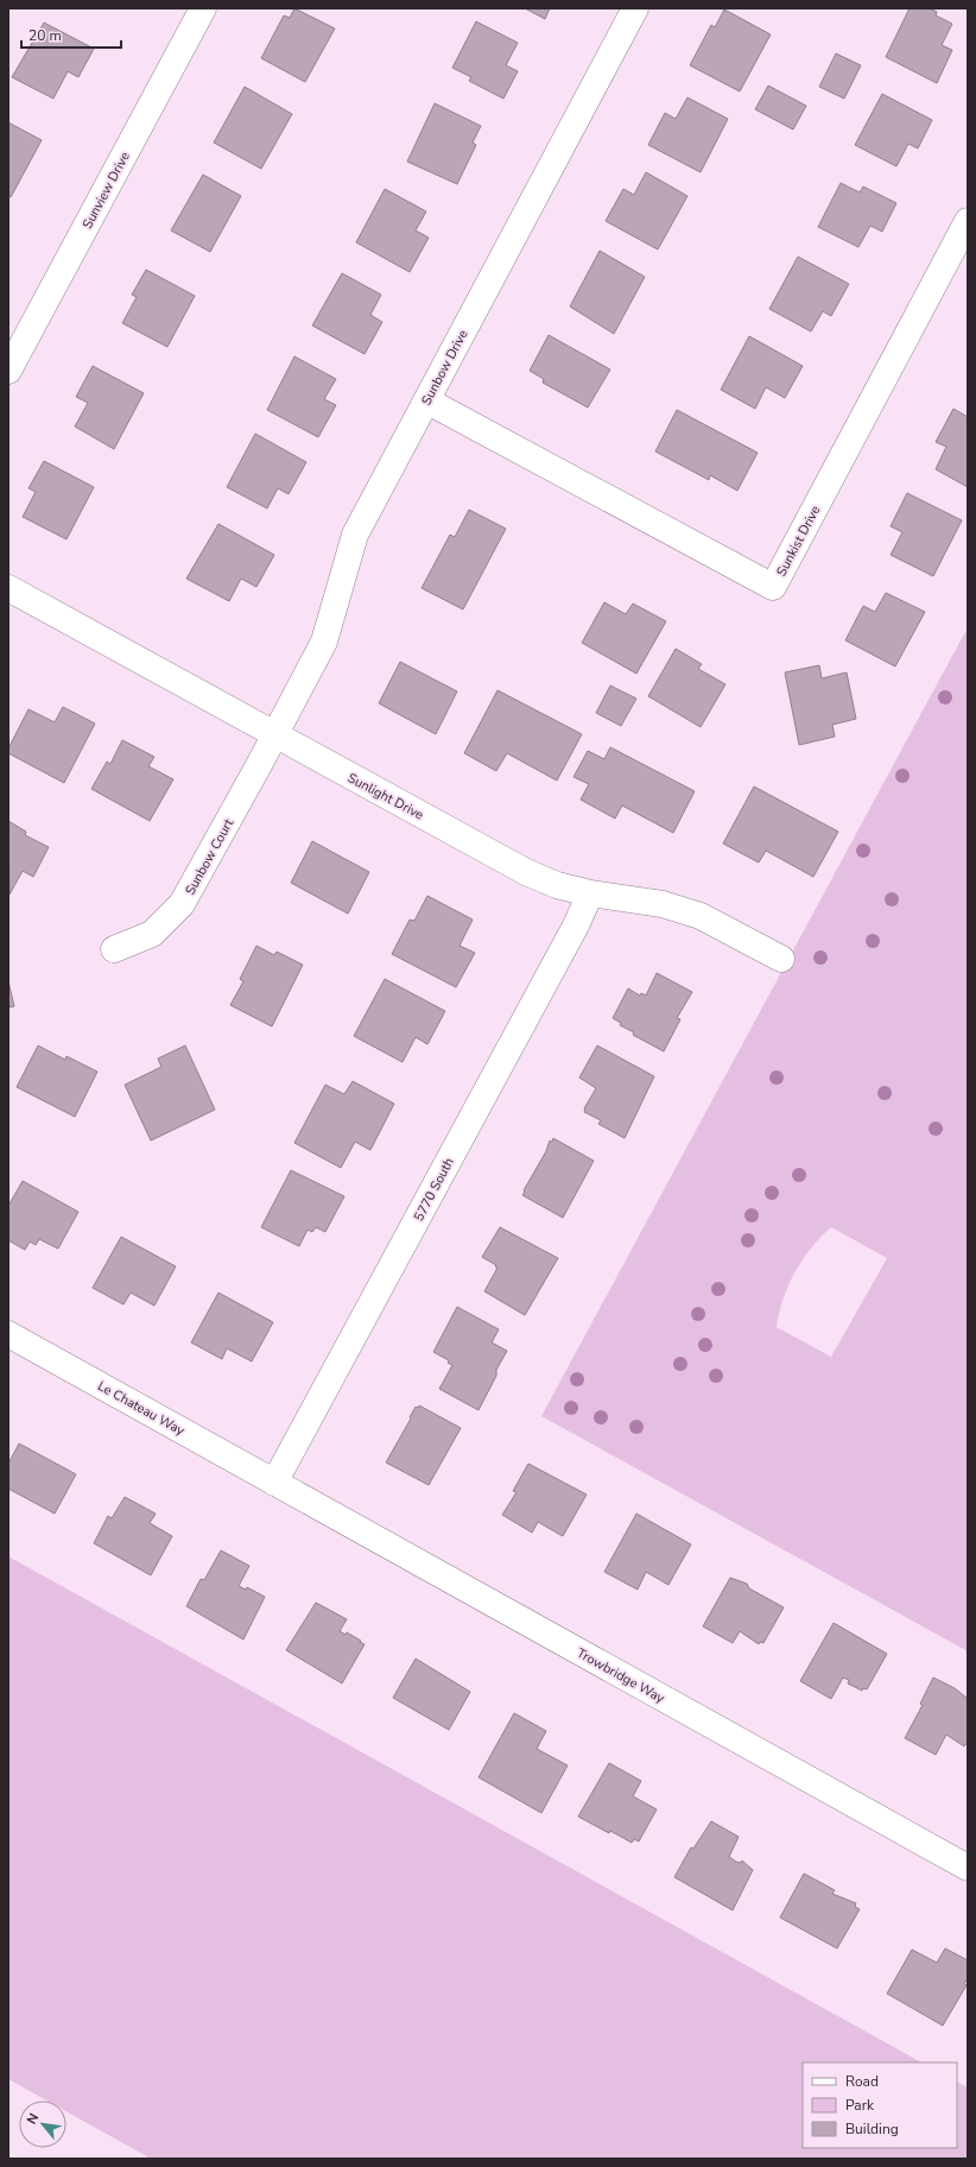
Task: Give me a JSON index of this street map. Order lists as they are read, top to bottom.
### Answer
{
  "streets": {
    "street": [
      "Sunview Drive",
      "Sunbow Drive",
      "Sunkist Drive",
      "Sunlight Drive",
      "Sunbow Court",
      "5770 South",
      "Le Chateau Way",
      "Trowbridge Way"
    ]
  },
  "crossings": [
    ["Sunbow Drive", "Sunkist Drive"],
    ["Sunbow Drive", "Sunlight Drive"],
    ["Sunbow Drive", "Sunbow Court"],
    ["Sunlight Drive", "Sunbow Court"],
    ["Sunlight Drive", "5770 South"],
    ["5770 South", "Le Chateau Way"],
    ["5770 South", "Trowbridge Way"],
    ["Le Chateau Way", "Trowbridge Way"]
  ],
  "legend": ["Road", "Park", "Building"],
  "scale_bar": "20 m",
  "north": "top left"
}
